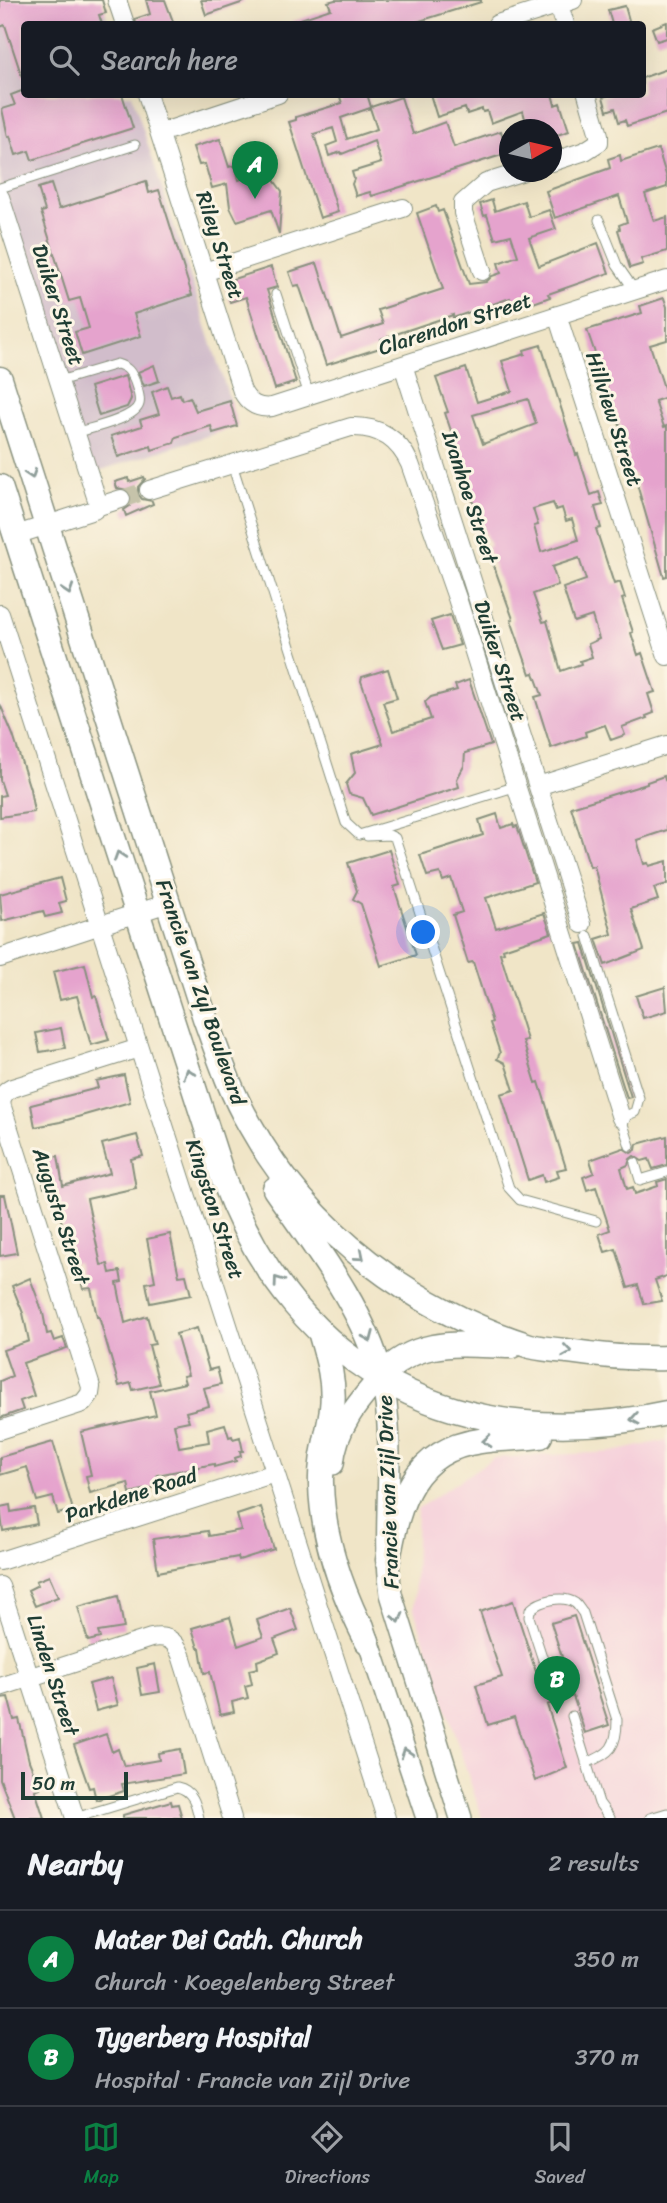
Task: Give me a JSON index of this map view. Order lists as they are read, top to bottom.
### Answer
{
  "streets": {
    "main road": ["Francie van Zyl Boulevard"],
    "street": [
      "Riley Street",
      "Duiker Street",
      "Clarendon Street",
      "Hillview Street",
      "Ivanhoe Street",
      "Kingston Street",
      "Augusta Street",
      "Francie van Zijl Drive",
      "Parkdene Road",
      "Linden Street"
    ]
  },
  "crossings": [
    ["Riley Street", "Clarendon Street"],
    ["Clarendon Street", "Hillview Street"],
    ["Clarendon Street", "Ivanhoe Street"],
    ["Francie van Zyl Boulevard", "Francie van Zijl Drive"],
    ["Kingston Street", "Augusta Street"],
    ["Kingston Street", "Parkdene Road"]
  ],
  "scale_bar": "50 m",
  "north": "right",
  "page": {
    "search": "Search here",
    "pins": ["A", "B"],
    "scale": "50 m",
    "heading": ["Nearby", "2 results"],
    "list": [
      {
        "mark": "A",
        "name": "Mater Dei Cath. Church",
        "note": "Church · Koegelenberg Street",
        "value": "350 m"
      },
      {
        "mark": "B",
        "name": "Tygerberg Hospital",
        "note": "Hospital · Francie van Zijl Drive",
        "value": "370 m"
      }
    ],
    "nav": ["Map", "Directions", "Saved"]
  }
}
